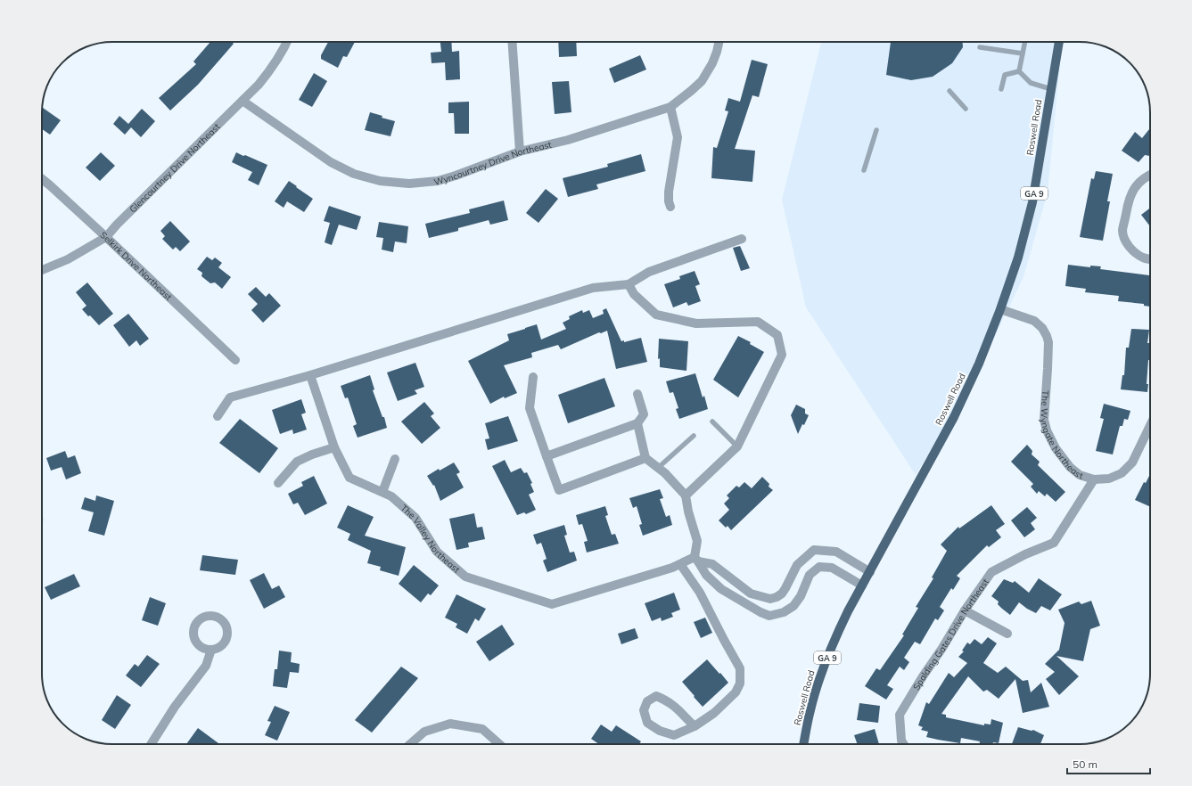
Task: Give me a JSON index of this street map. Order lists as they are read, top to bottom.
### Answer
{
  "streets": {
    "main road": ["Roswell Road", "GA 9"],
    "street": [
      "Wyncourtney Drive Northeast",
      "Glencourtney Drive Northeast",
      "Selkirk Drive Northeast",
      "The Wyngate Northeast",
      "The Valley Northeast",
      "Spalding Gates Drive Northeast"
    ]
  },
  "crossings": [
    ["Roswell Road", "The Wyngate Northeast"],
    ["Wyncourtney Drive Northeast", "Glencourtney Drive Northeast"],
    ["Glencourtney Drive Northeast", "Selkirk Drive Northeast"],
    ["The Wyngate Northeast", "Spalding Gates Drive Northeast"]
  ],
  "scale_bar": "50 m"
}
